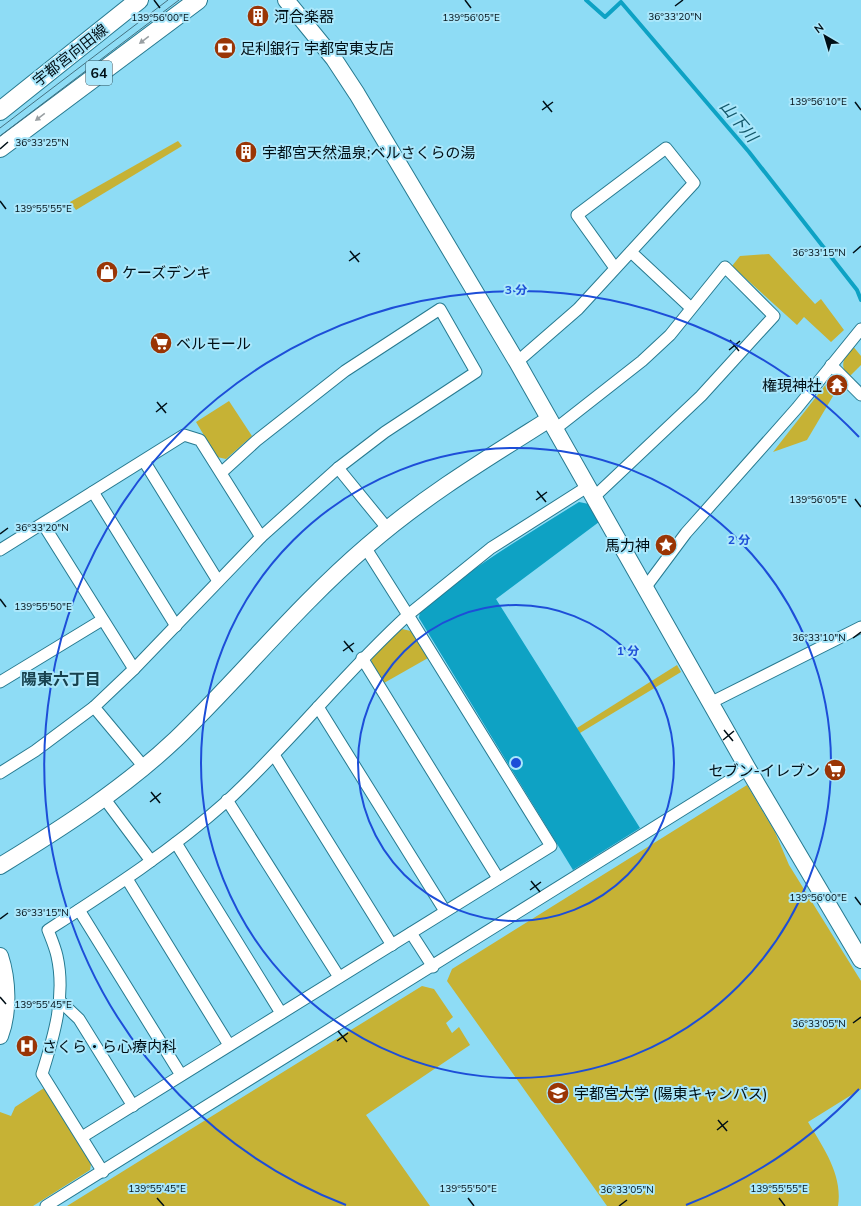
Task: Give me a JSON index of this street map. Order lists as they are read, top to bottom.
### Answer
{
  "streets": {
    "main road": ["宇都宮向田線", "64"]
  },
  "districts": ["陽東六丁目"],
  "water": ["山下川"],
  "places": {
    "building": ["河合楽器", "宇都宮天然温泉;ベルさくらの湯"],
    "bank": ["足利銀行 宇都宮東支店"],
    "shop": ["ケーズデンキ"],
    "supermarket": ["ベルモール", "セブン-イレブン"],
    "temple": ["権現神社"],
    "place": ["馬力神"],
    "hospital": ["さくら・ら心療内科"],
    "school or university": ["宇都宮大学 (陽東キャンパス)"]
  },
  "north": "top left",
  "coordinates": [
    "36°33'20\"N",
    "139°56'00\"E",
    "139°56'05\"E",
    "139°56'10\"E",
    "36°33'25\"N",
    "139°55'55\"E",
    "36°33'15\"N",
    "139°55'50\"E",
    "36°33'10\"N",
    "139°55'45\"E",
    "36°33'05\"N"
  ],
  "rings": ["3 分", "2 分", "1 分"]
}
